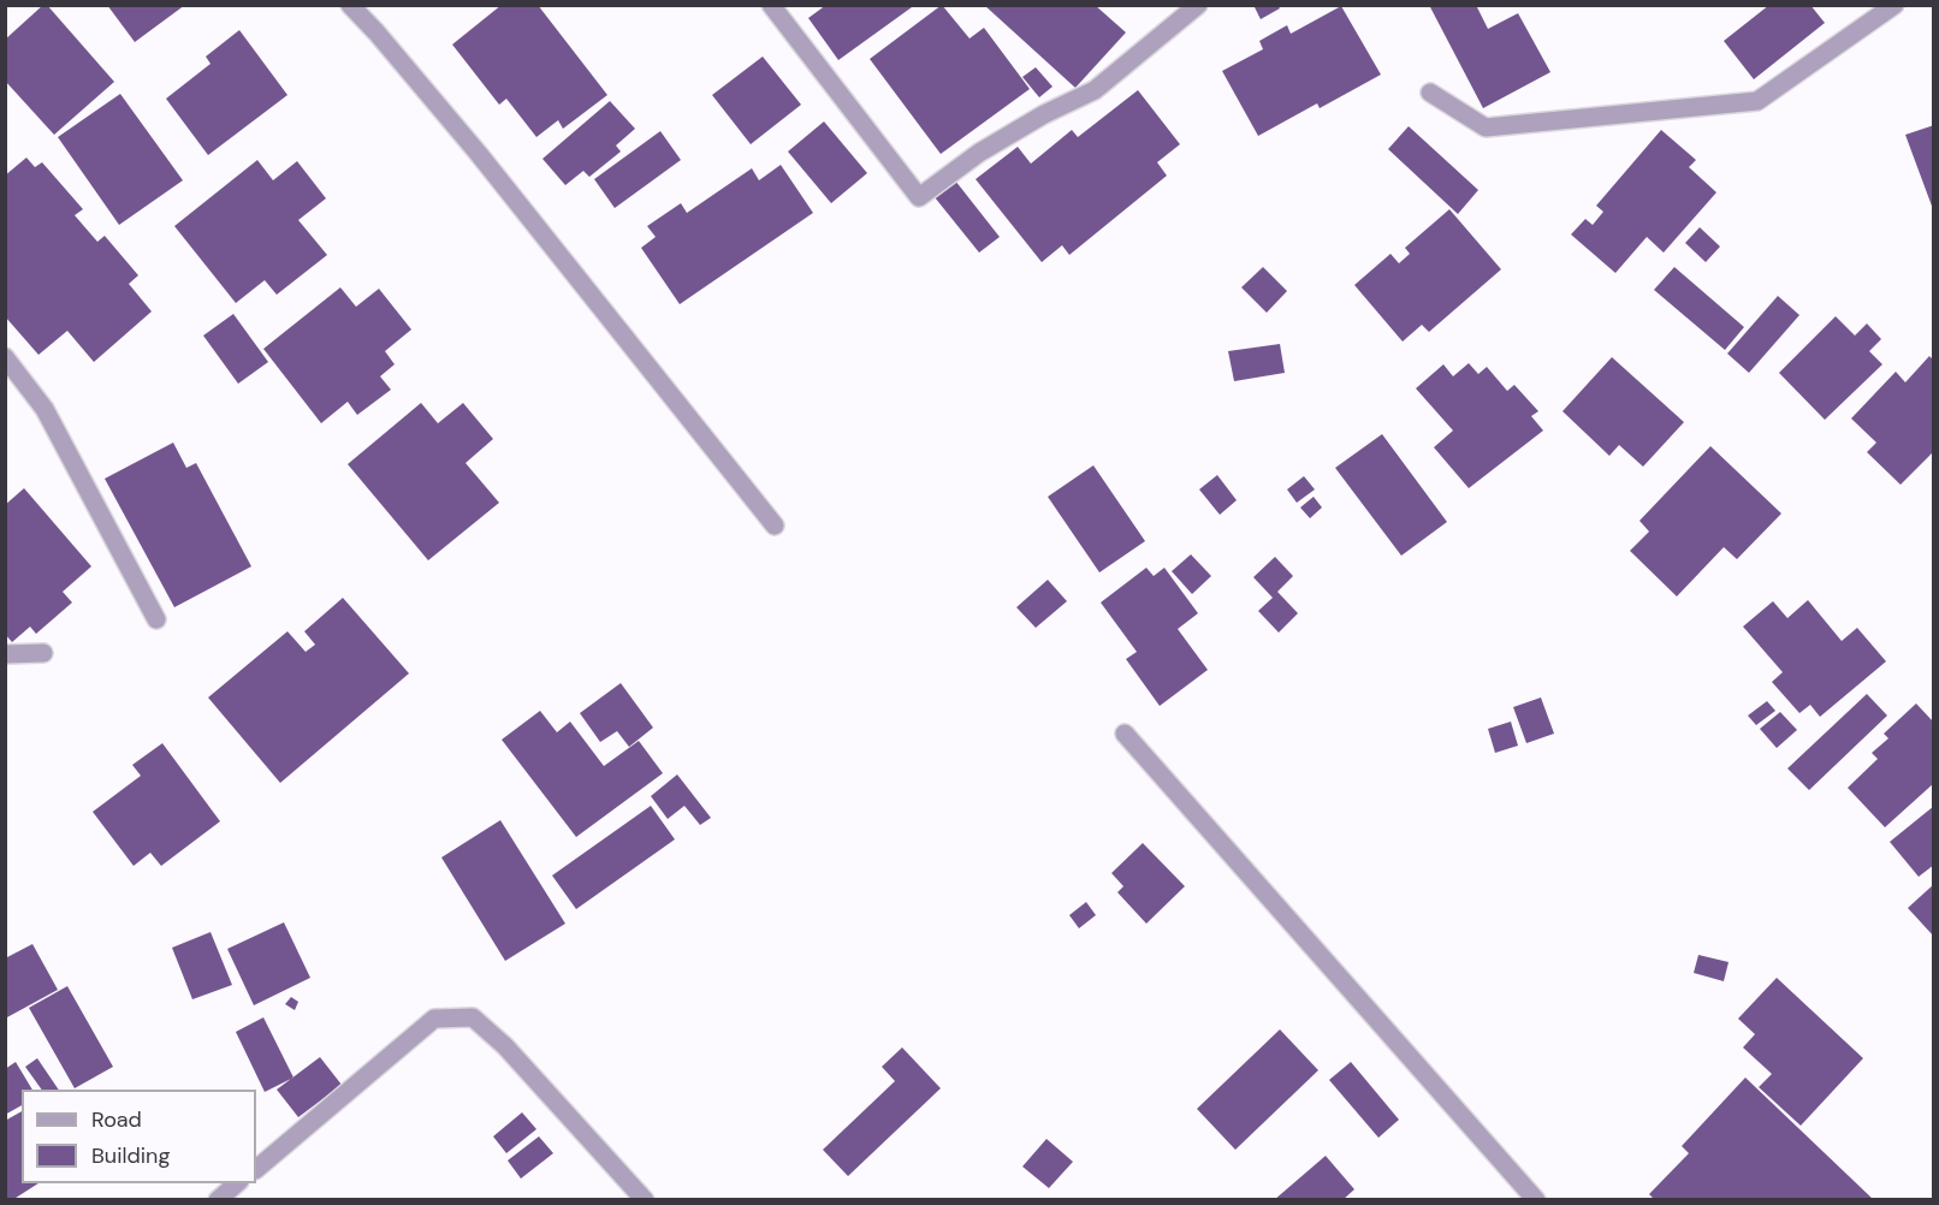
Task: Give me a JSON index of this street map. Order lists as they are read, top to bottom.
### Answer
{
  "legend": ["Road", "Building"]
}
